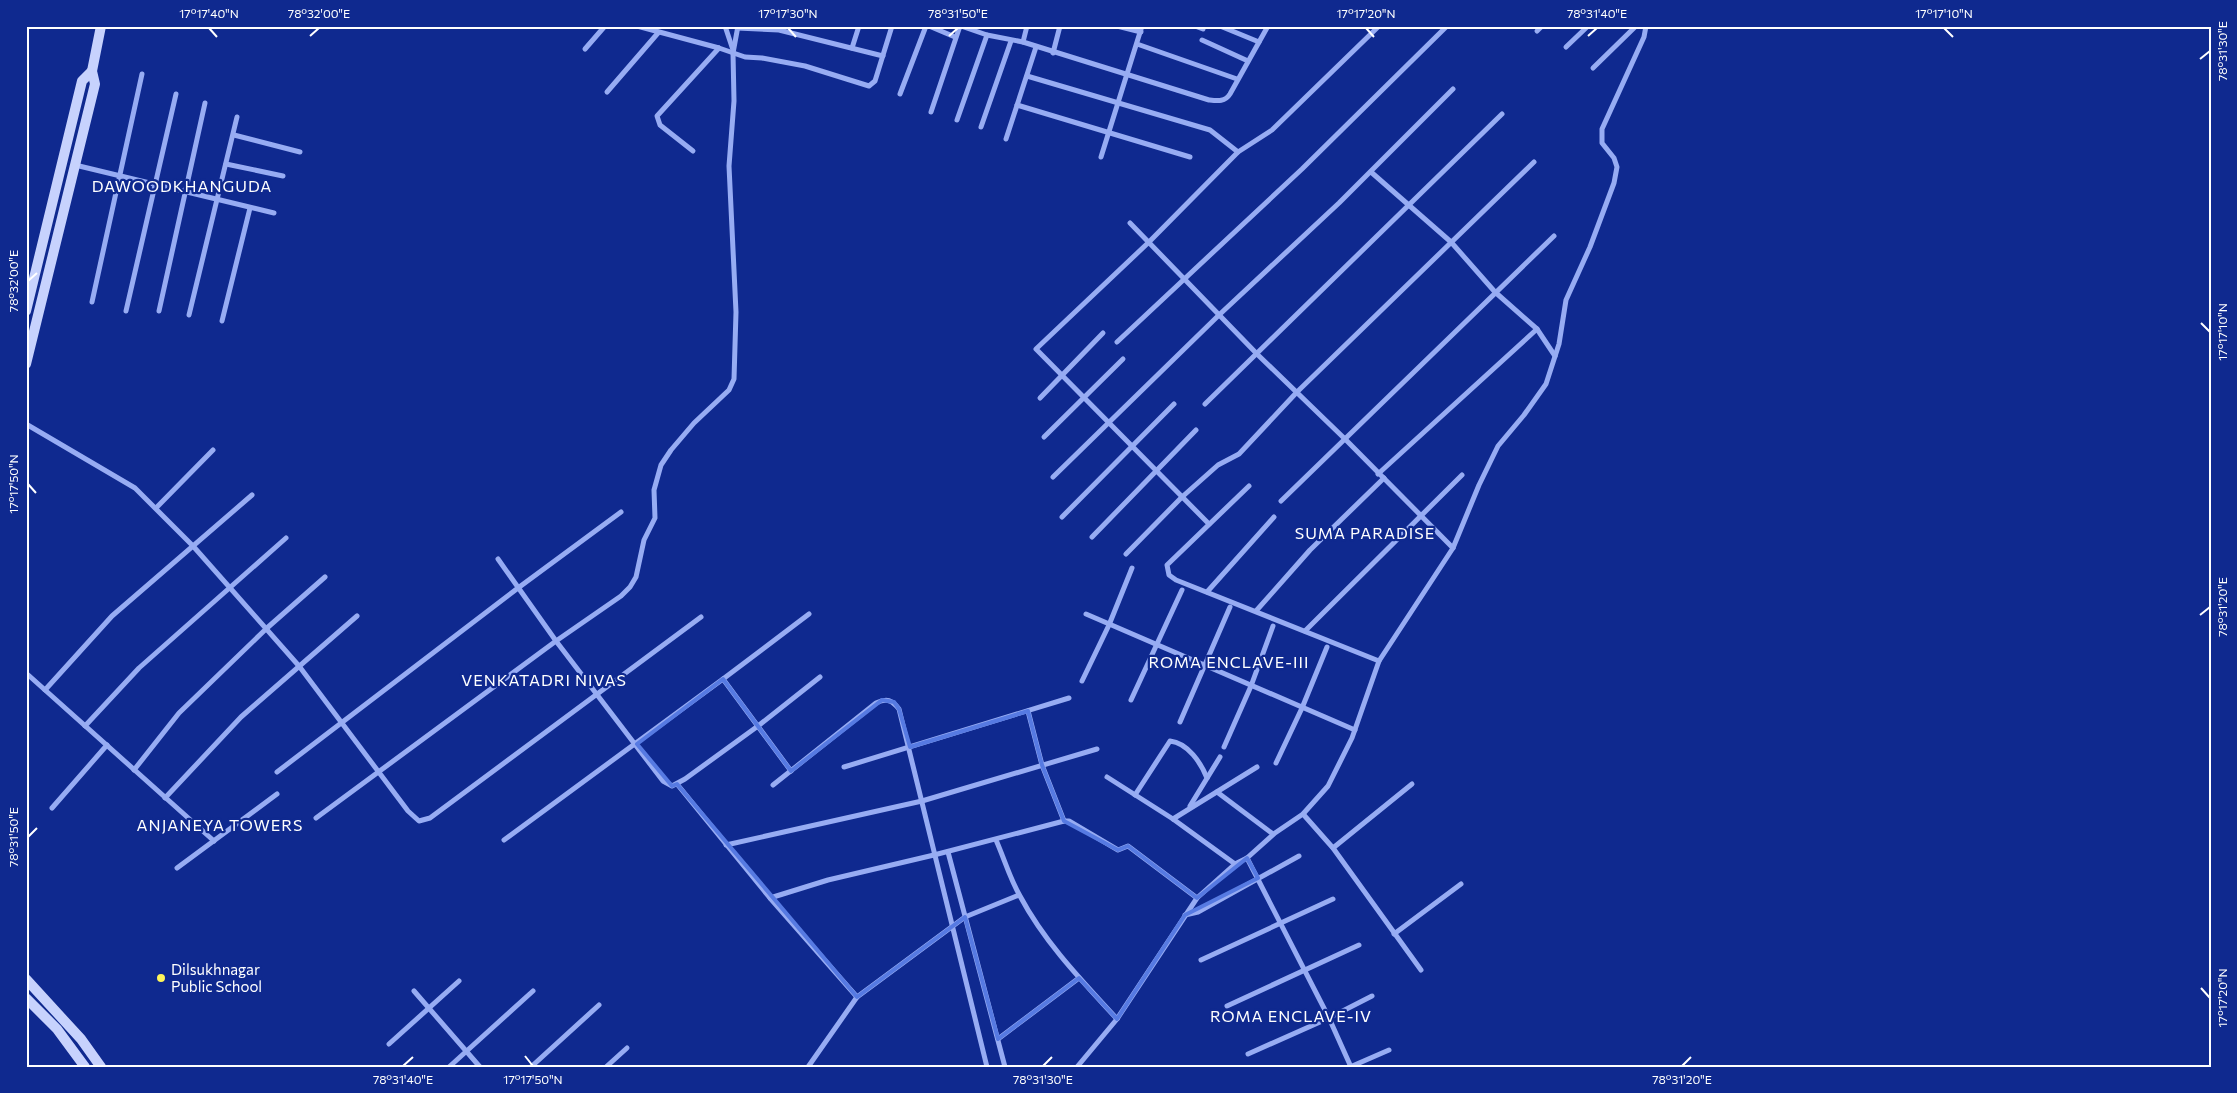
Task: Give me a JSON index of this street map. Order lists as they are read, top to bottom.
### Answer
{
  "districts": [
    "DAWOODKHANGUDA",
    "SUMA PARADISE",
    "ROMA ENCLAVE-III",
    "VENKATADRI NIVAS",
    "ANJANEYA TOWERS",
    "ROMA ENCLAVE-IV"
  ],
  "places": ["Dilsukhnagar Public School"],
  "coordinates": [
    "17°17'40\"N",
    "78°32'00\"E",
    "17°17'30\"N",
    "78°31'50\"E",
    "17°17'20\"N",
    "78°31'40\"E",
    "17°17'10\"N",
    "78°31'30\"E",
    "17°17'50\"N",
    "78°31'20\"E"
  ]
}
